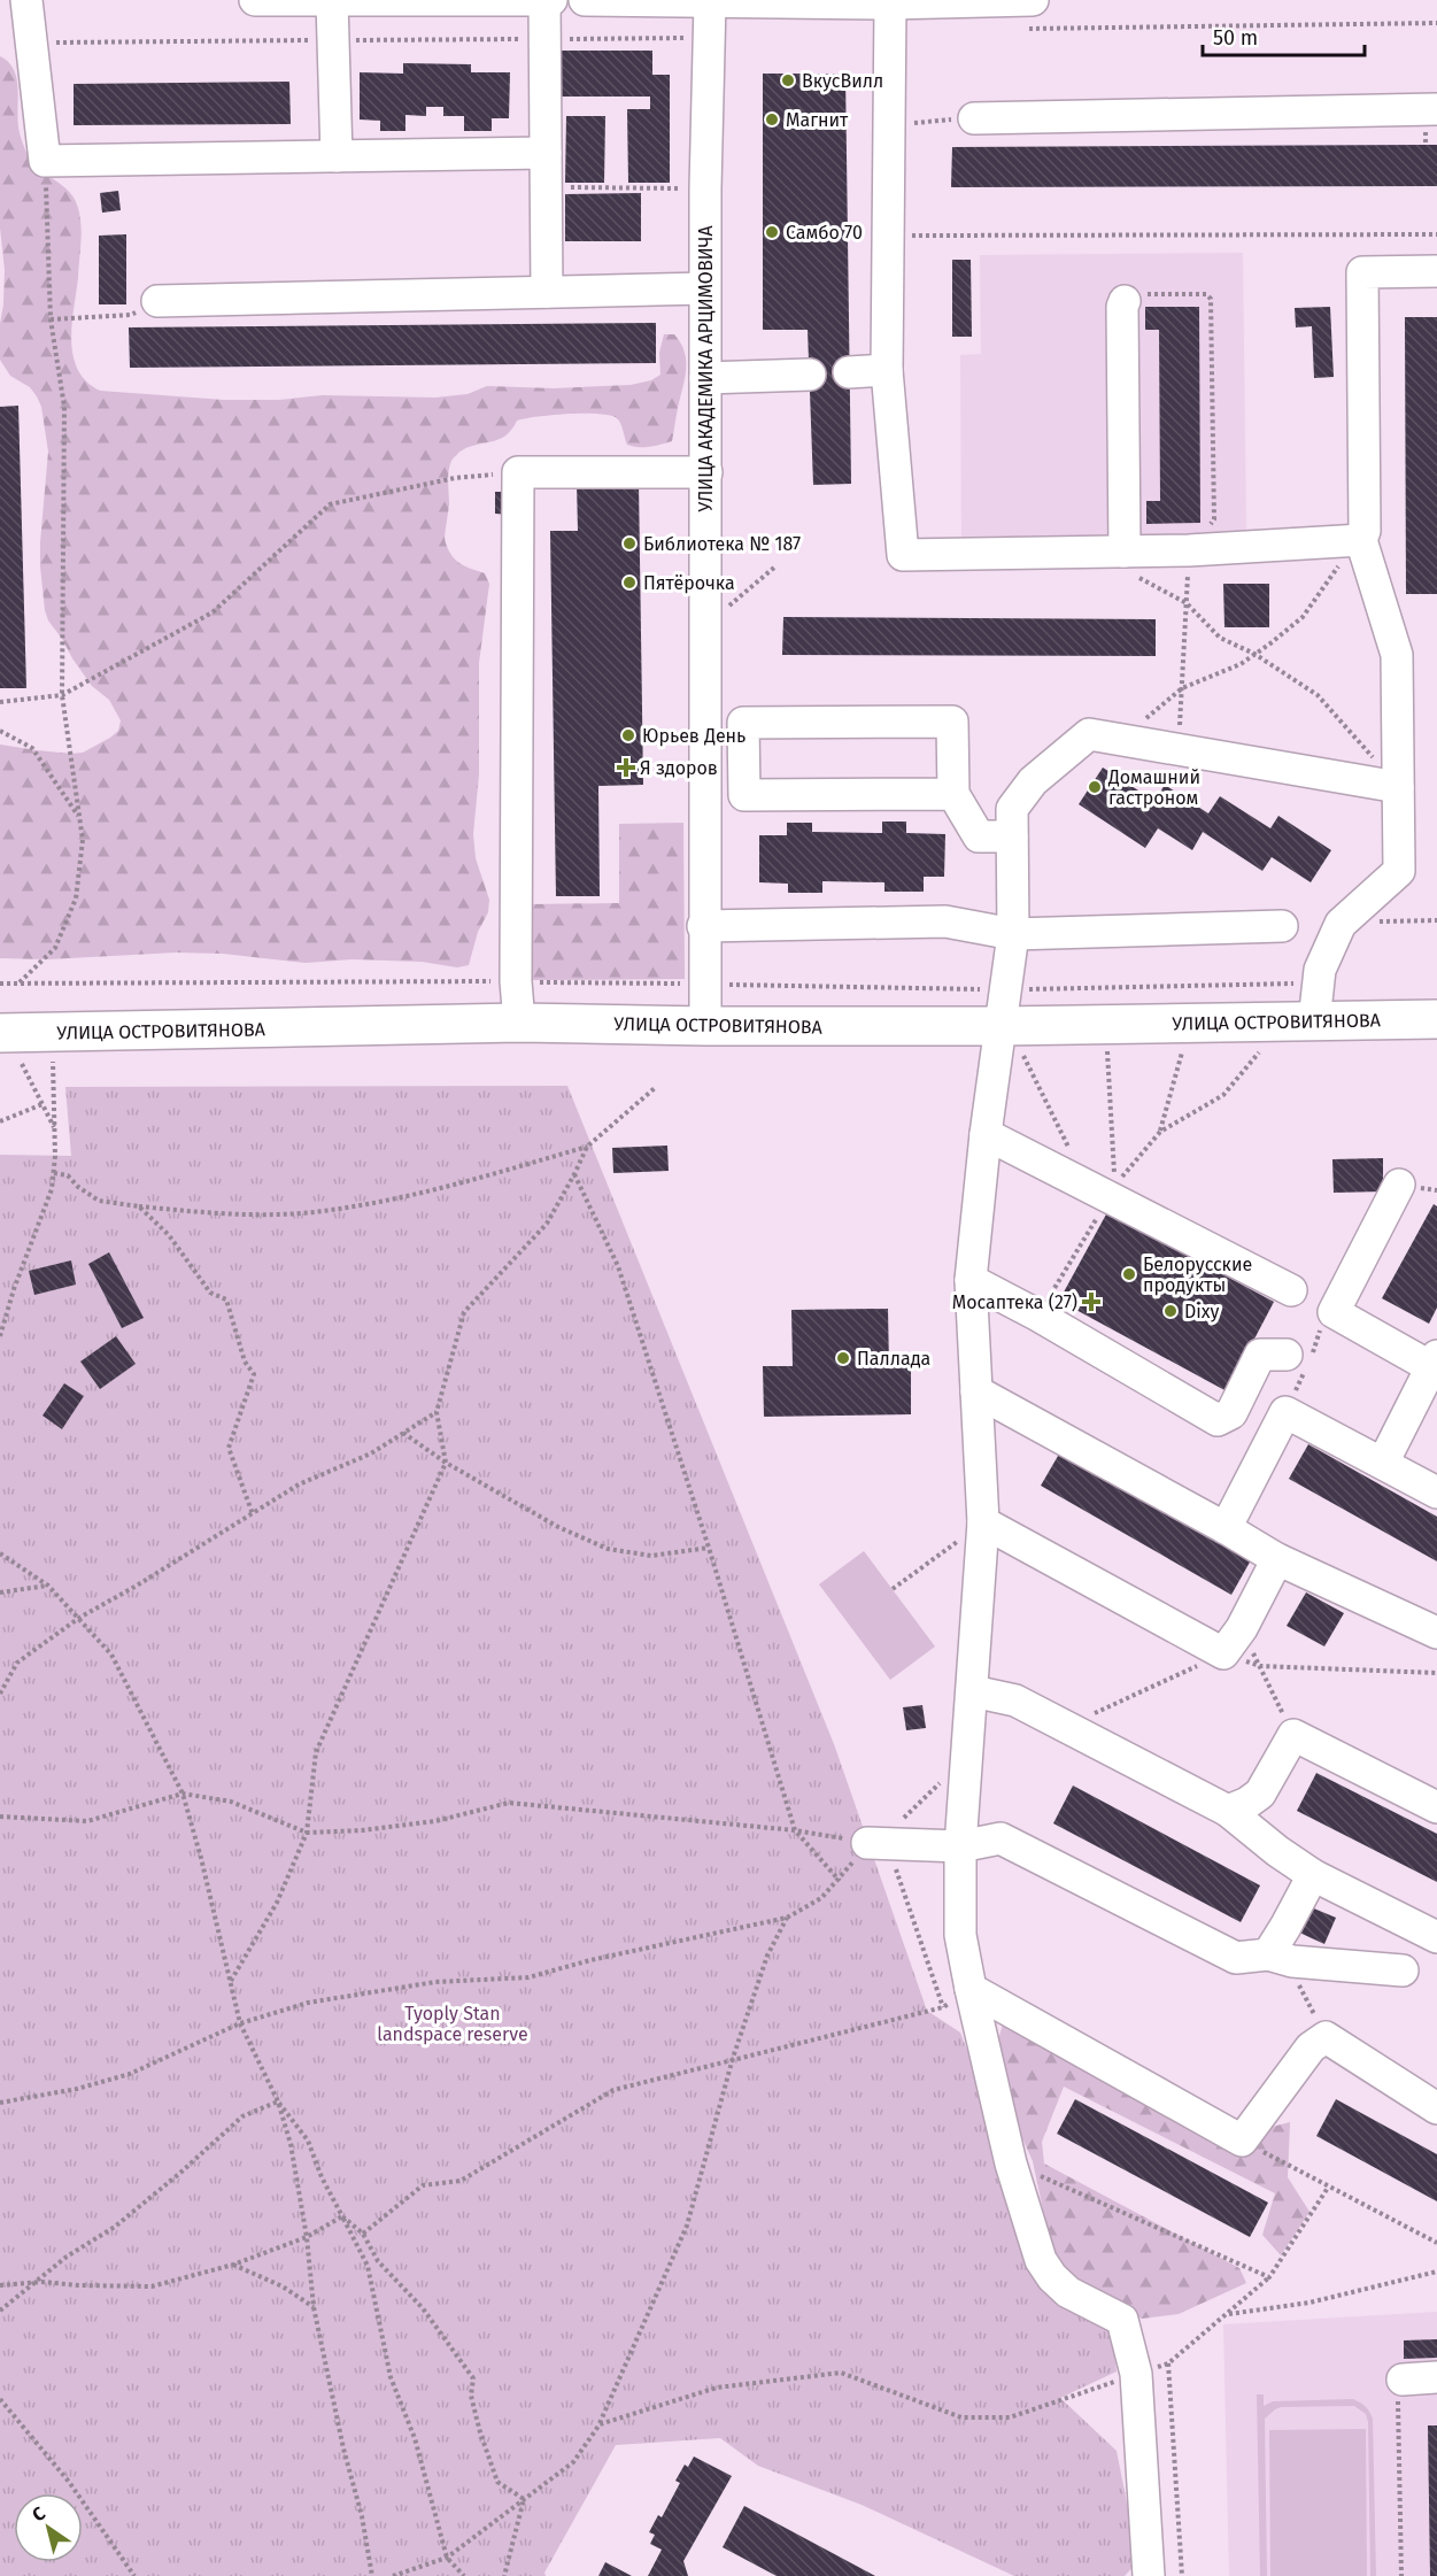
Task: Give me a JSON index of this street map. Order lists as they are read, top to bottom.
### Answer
{
  "streets": {
    "main road": ["УЛИЦА ОСТРОВИТЯНОВА"],
    "street": ["УЛИЦА АКАДЕМИКА АРЦИМОВИЧА"]
  },
  "crossings": [
    ["УЛИЦА АКАДЕМИКА АРЦИМОВИЧА", "УЛИЦА ОСТРОВИТЯНОВА"]
  ],
  "parks": ["Tyoply Stan landspace reserve"],
  "places": {
    "other": [
      "ВкусВилл",
      "Магнит",
      "Самбо 70",
      "Библиотека № 187",
      "Пятёрочка",
      "Юрьев День",
      "Домашний гастроном",
      "Белорусские продукты",
      "Dixy",
      "Паллада"
    ],
    "health": ["Я здоров", "Мосаптека (27)"]
  },
  "scale_bar": "50 m",
  "north": "top left"
}
